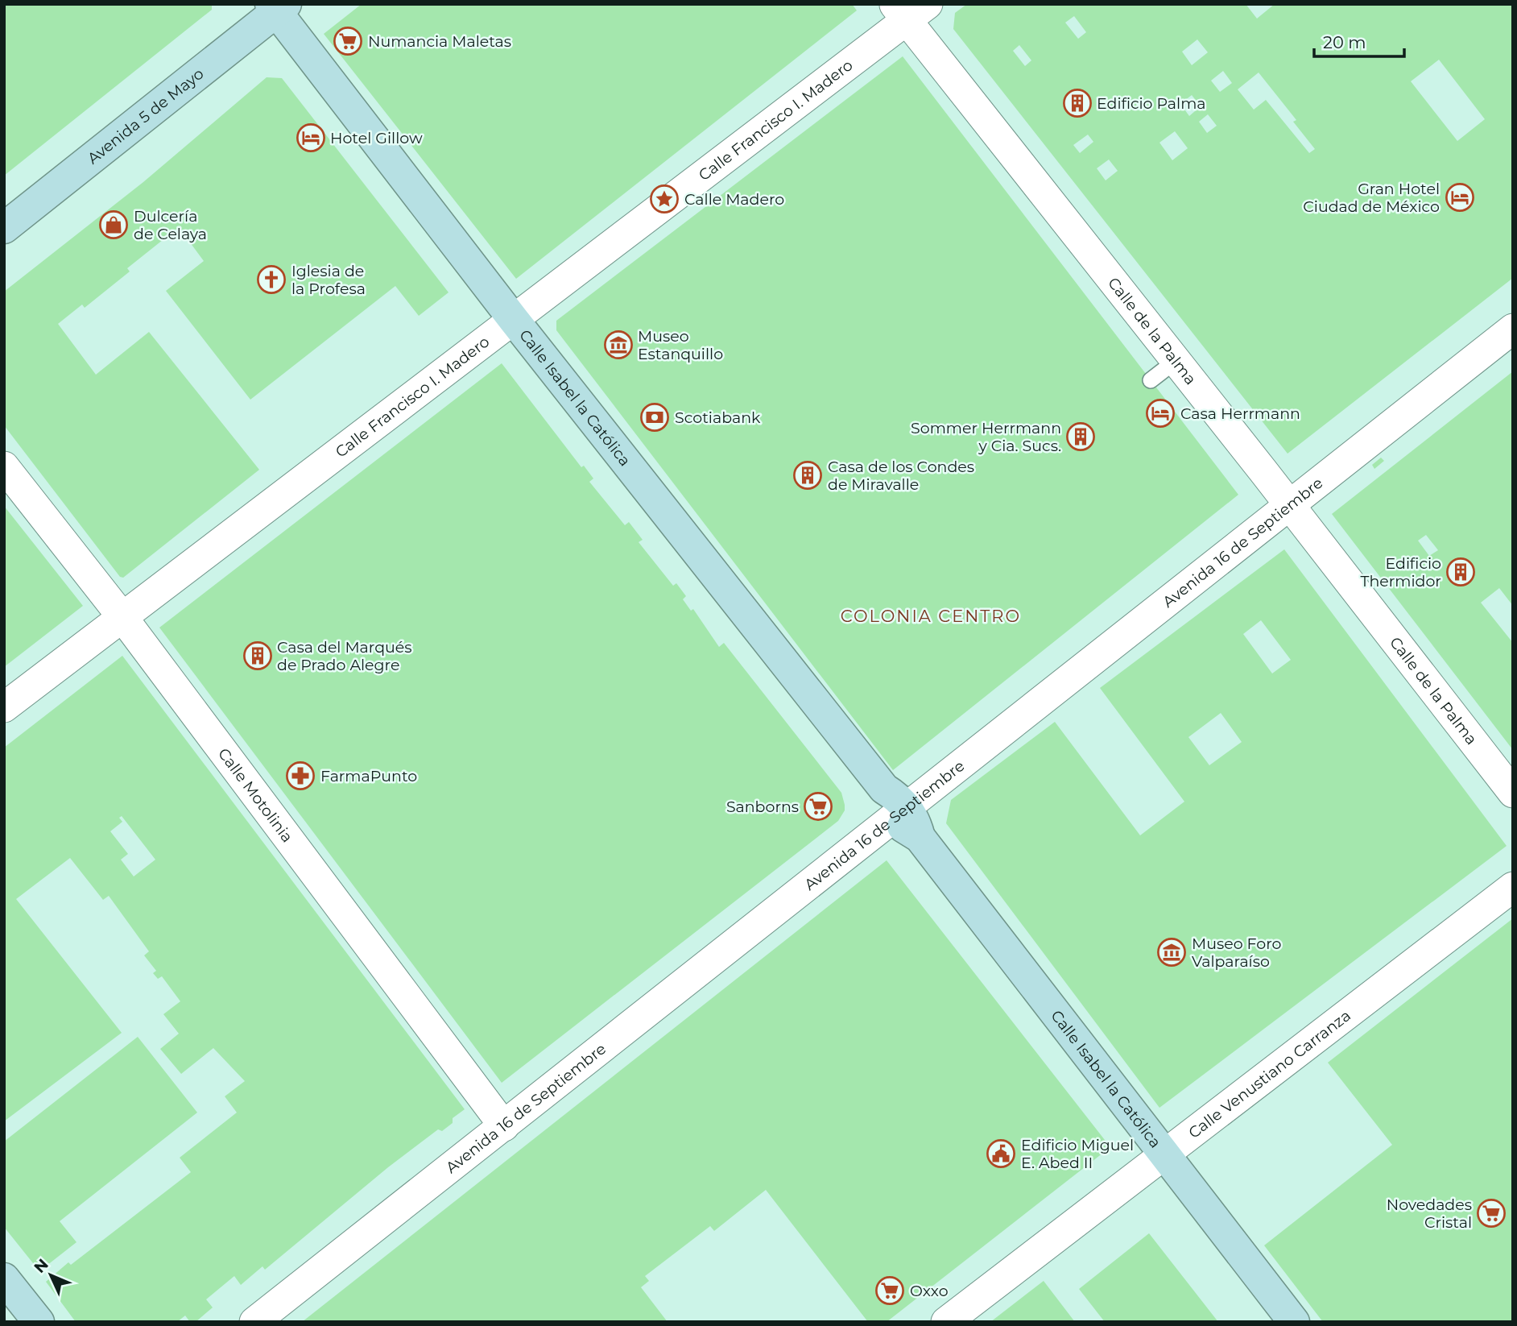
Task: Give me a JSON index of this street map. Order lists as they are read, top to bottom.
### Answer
{
  "streets": {
    "street": [
      "Avenida 5 de Mayo",
      "Calle Francisco I. Madero",
      "Calle de la Palma",
      "Calle Isabel la Católica",
      "Avenida 16 de Septiembre",
      "Calle Motolinia",
      "Calle Venustiano Carranza"
    ]
  },
  "crossings": [
    ["Avenida 5 de Mayo", "Calle Isabel la Católica"],
    ["Calle Francisco I. Madero", "Calle de la Palma"],
    ["Calle Francisco I. Madero", "Calle Isabel la Católica"],
    ["Calle Francisco I. Madero", "Calle Motolinia"],
    ["Calle de la Palma", "Avenida 16 de Septiembre"],
    ["Calle Isabel la Católica", "Avenida 16 de Septiembre"],
    ["Calle Isabel la Católica", "Calle Venustiano Carranza"],
    ["Avenida 16 de Septiembre", "Calle Motolinia"]
  ],
  "districts": ["COLONIA CENTRO"],
  "places": {
    "supermarket": [
      "Numancia Maletas",
      "Sanborns",
      "Novedades Cristal",
      "Oxxo"
    ],
    "building": [
      "Edificio Palma",
      "Sommer Herrmann y Cia. Sucs.",
      "Casa de los Condes de Miravalle",
      "Edificio Thermidor",
      "Casa del Marqués de Prado Alegre"
    ],
    "hotel": ["Hotel Gillow", "Gran Hotel Ciudad de México", "Casa Herrmann"],
    "place": ["Calle Madero"],
    "shop": ["Dulcería de Celaya"],
    "church": ["Iglesia de la Profesa"],
    "museum": ["Museo Estanquillo", "Museo Foro Valparaíso"],
    "bank": ["Scotiabank"],
    "pharmacy": ["FarmaPunto"],
    "public building": ["Edificio Miguel E. Abed II"]
  },
  "scale_bar": "20 m",
  "north": "top left"
}
